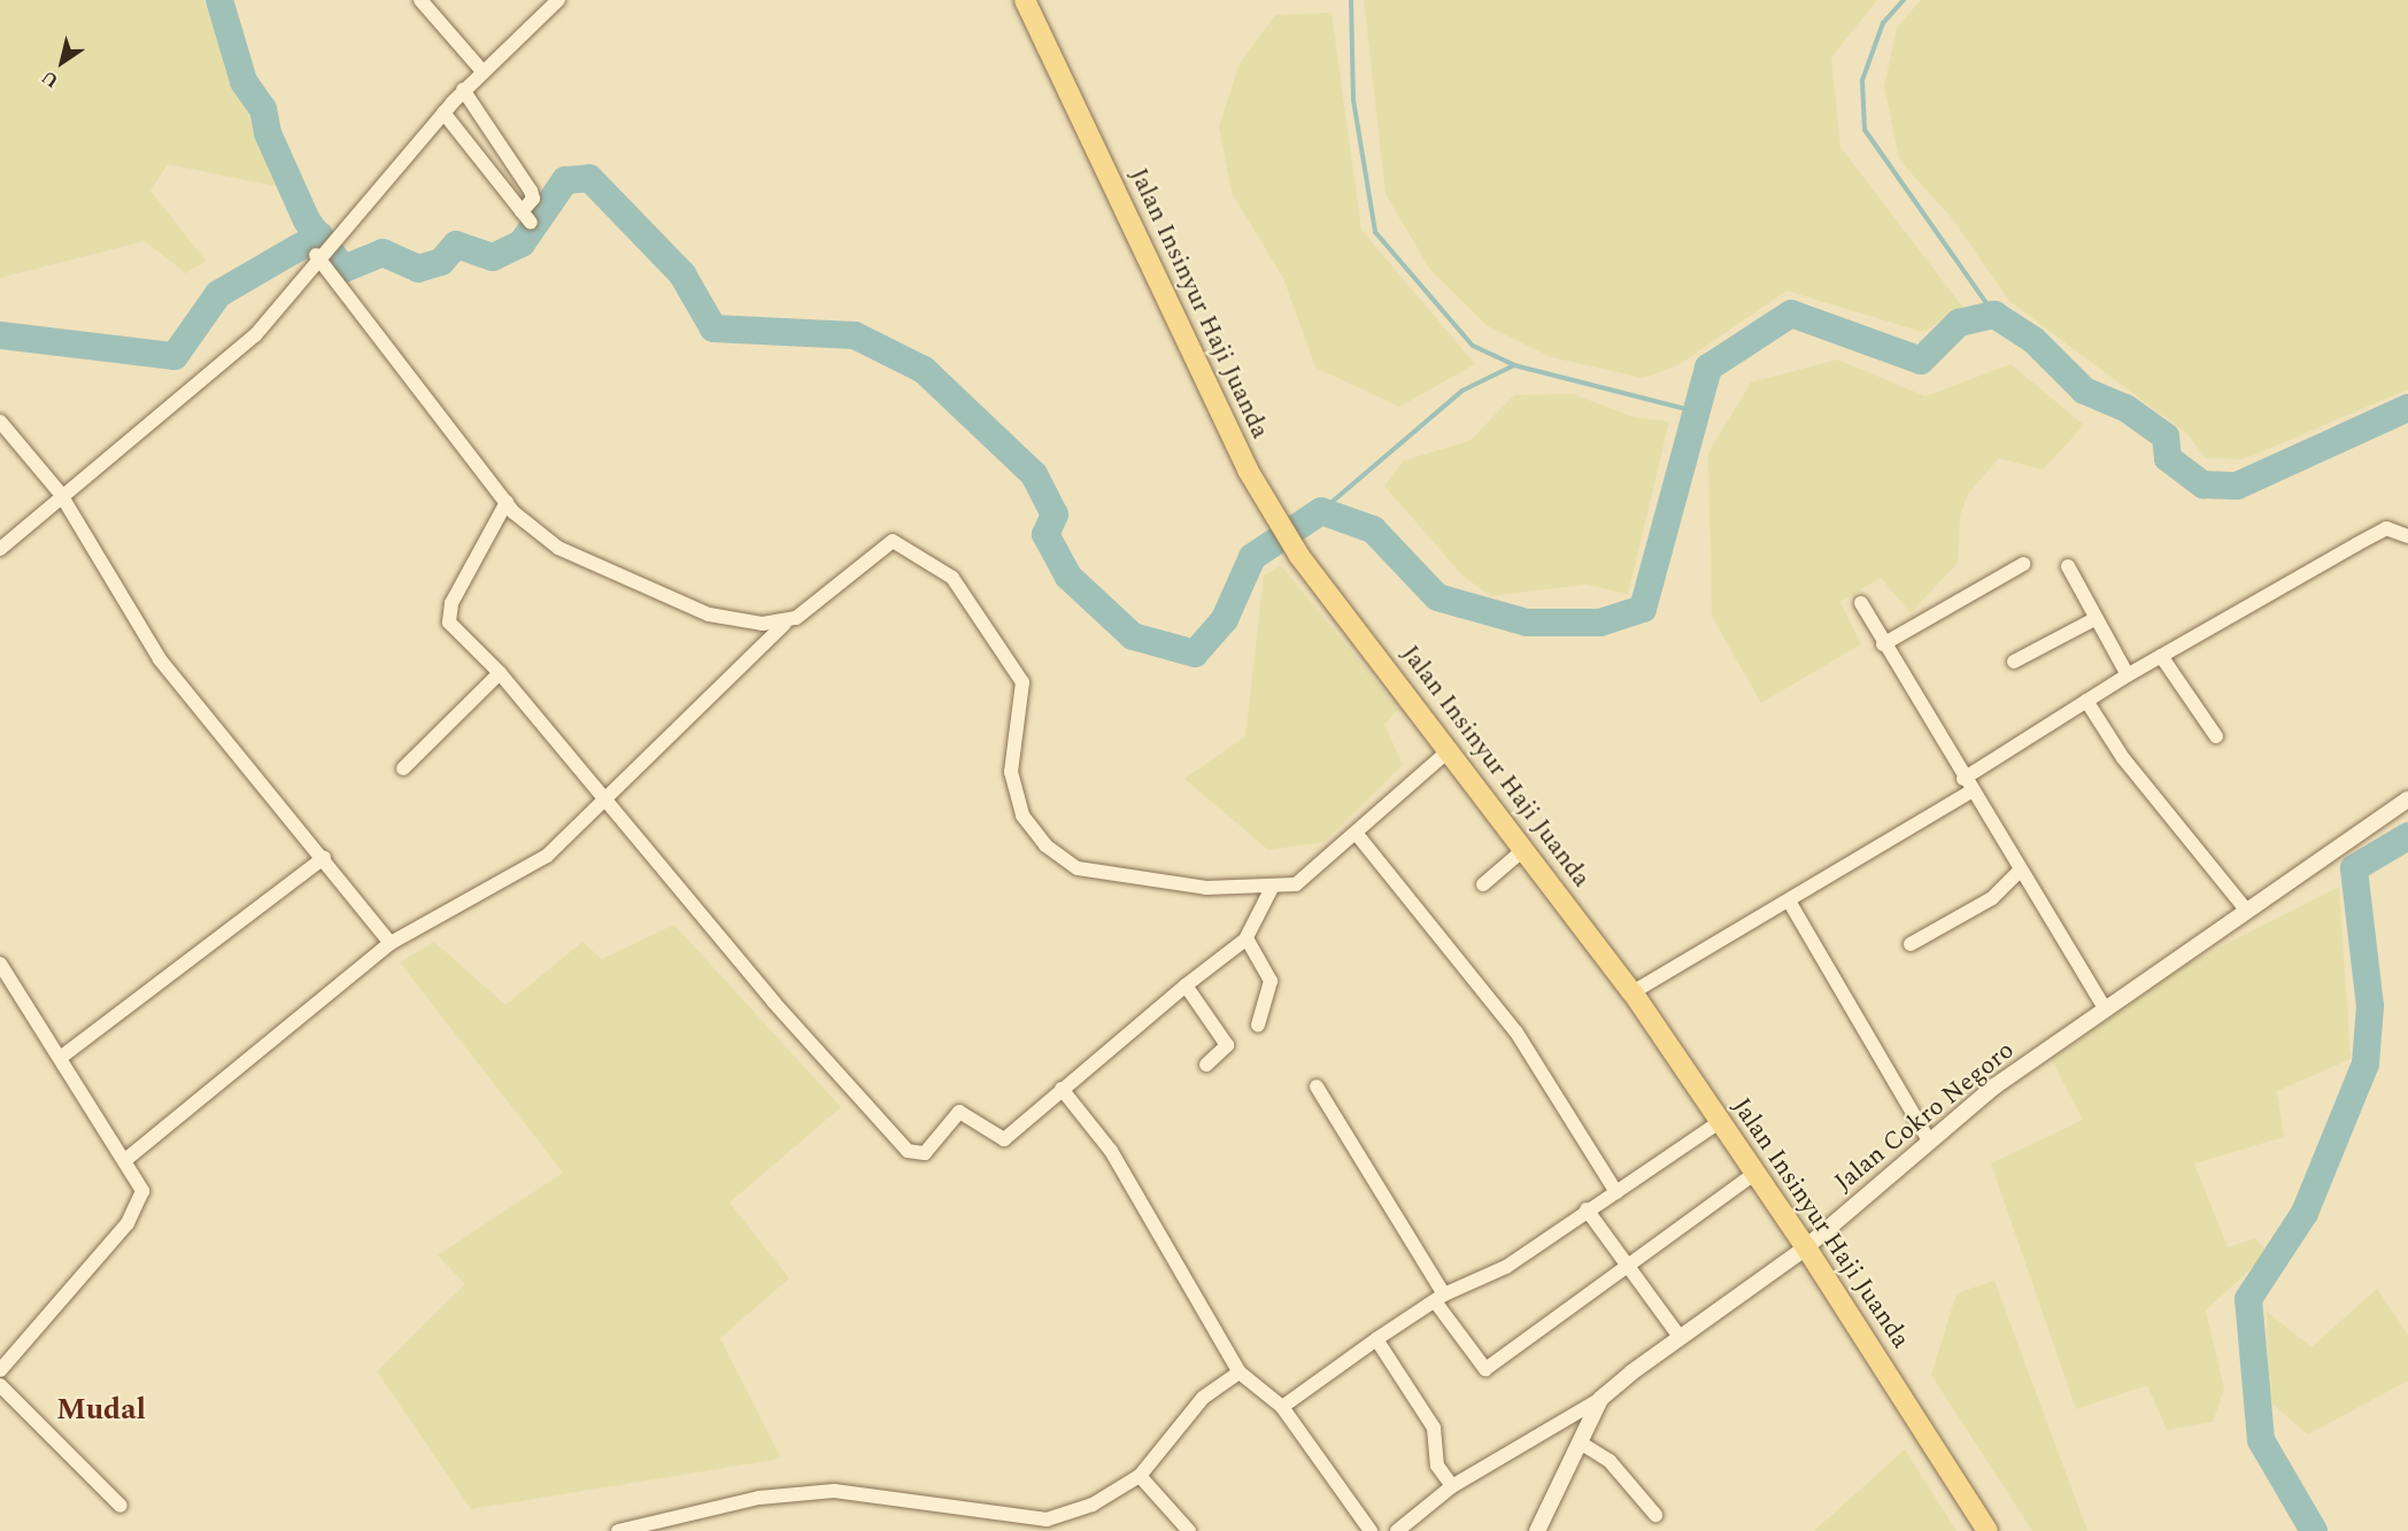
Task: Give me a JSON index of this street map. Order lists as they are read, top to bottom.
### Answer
{
  "streets": {
    "main road": ["Jalan Insinyur Haji Juanda"],
    "street": ["Jalan Cokro Negoro"]
  },
  "crossings": [
    ["Jalan Insinyur Haji Juanda", "Jalan Cokro Negoro"]
  ],
  "districts": ["Mudal"],
  "north": "bottom left"
}
